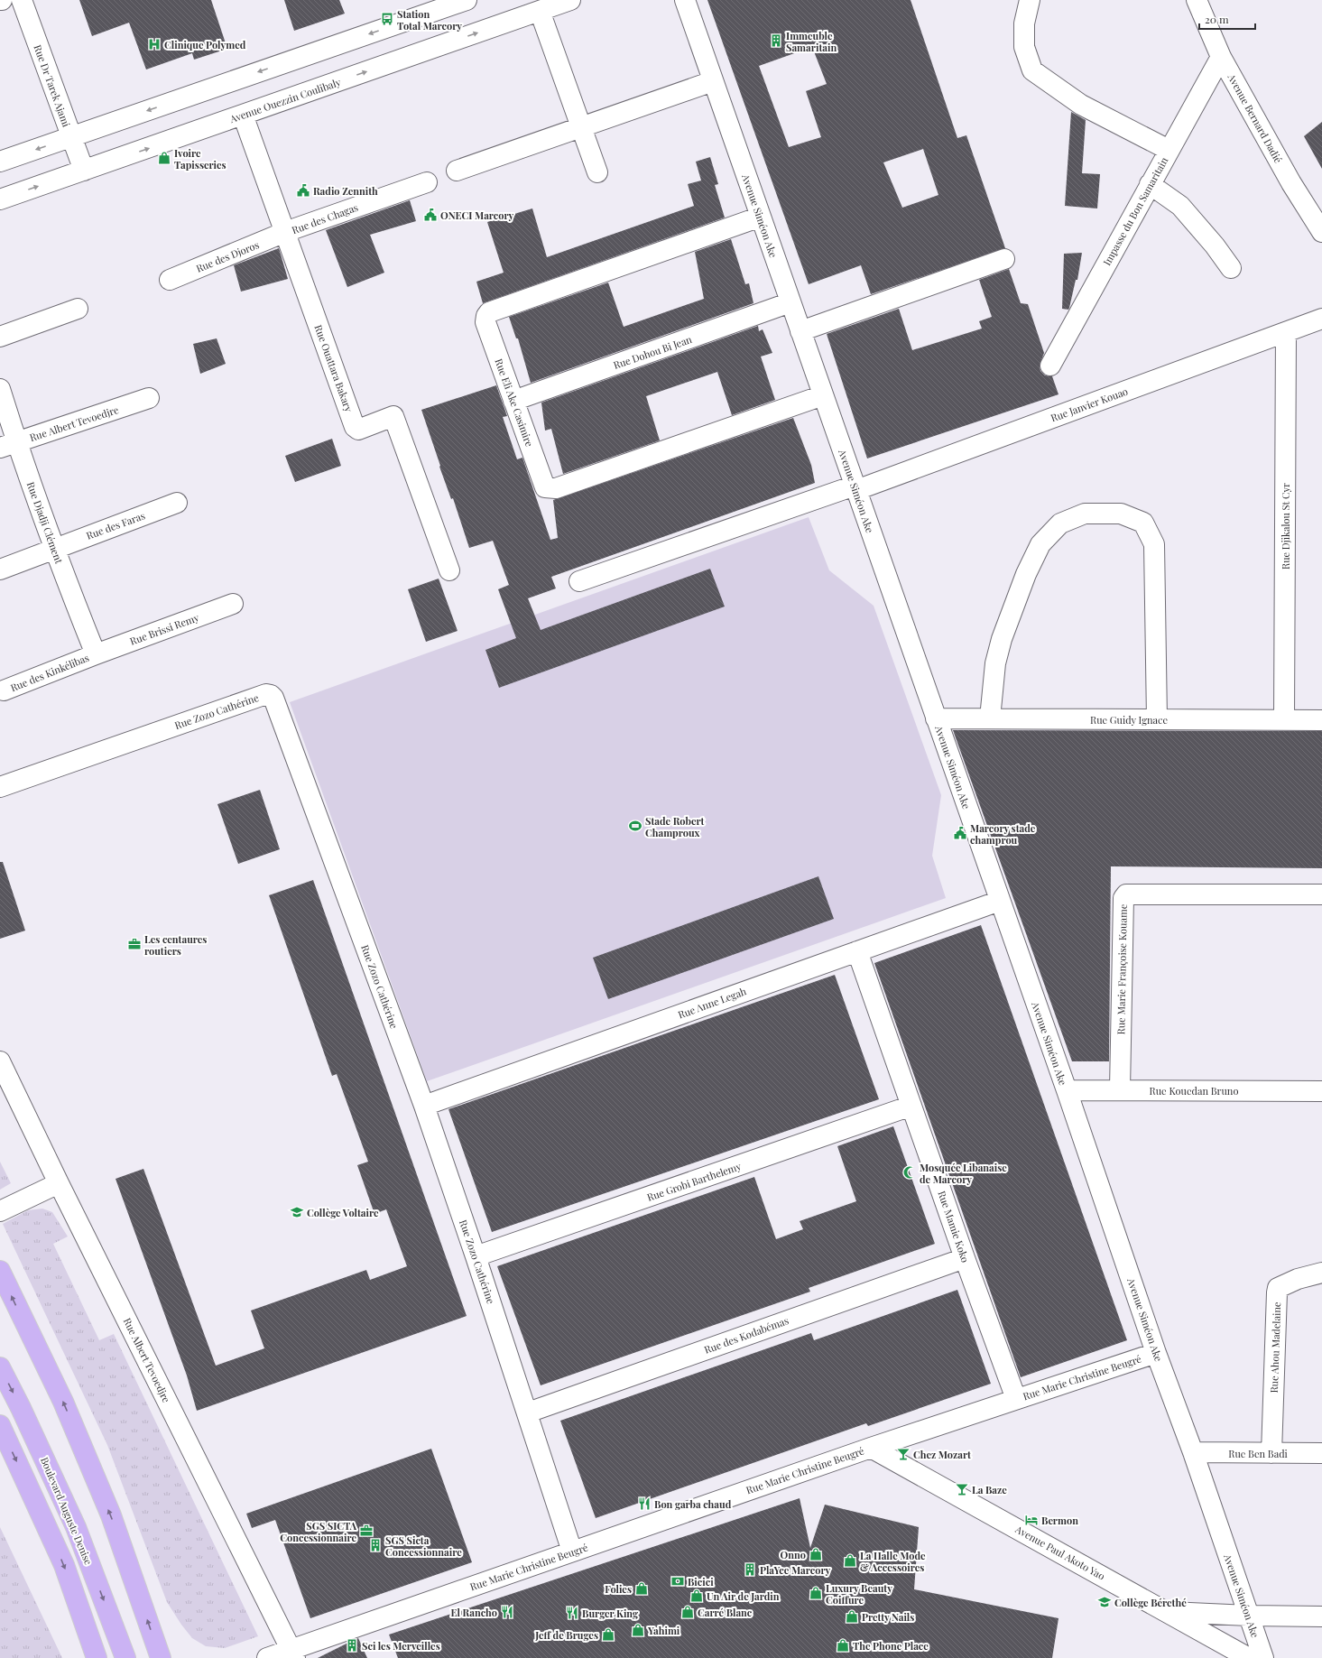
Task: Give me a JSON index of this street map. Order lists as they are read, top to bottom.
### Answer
{
  "streets": {
    "highway": ["Boulevard Auguste Denise"],
    "street": [
      "Rue Dr Tarek Ajami",
      "Avenue Ouezzin Coulibaly",
      "Avenue Bernard Dadié",
      "Impasse du Bon Samaritain",
      "Avenue Siméon Ake",
      "Rue des Chagas",
      "Rue des Djoros",
      "Rue Dohou Bi Jean",
      "Rue Ouattara Bakary",
      "Rue Eli Ake Casimire",
      "Rue Janvier Kouao",
      "Rue Albert Tevoedjre",
      "Rue Djadji Clément",
      "Rue des Faras",
      "Rue Djikalou St Cyr",
      "Rue Brissi Remy",
      "Rue des Kinkélibas",
      "Rue Zozo Cathérine",
      "Rue Guidy Ignace",
      "Rue Marie Françoise Kouame",
      "Rue Anne Legah",
      "Rue Kouedan Bruno",
      "Rue Grobi Barthelemy",
      "Rue Mamie Koko",
      "Rue des Kodabémas",
      "Rue Ahou Madelaine",
      "Rue Marie Christine Beugré",
      "Rue Ben Badi",
      "Avenue Paul Akoto Yao"
    ]
  },
  "crossings": [
    ["Rue Dr Tarek Ajami", "Avenue Ouezzin Coulibaly"],
    ["Avenue Ouezzin Coulibaly", "Rue Ouattara Bakary"],
    ["Avenue Bernard Dadié", "Impasse du Bon Samaritain"],
    ["Avenue Siméon Ake", "Rue Dohou Bi Jean"],
    ["Avenue Siméon Ake", "Rue Eli Ake Casimire"],
    ["Avenue Siméon Ake", "Rue Janvier Kouao"],
    ["Avenue Siméon Ake", "Rue Guidy Ignace"],
    ["Avenue Siméon Ake", "Rue Anne Legah"],
    ["Avenue Siméon Ake", "Rue Kouedan Bruno"],
    ["Avenue Siméon Ake", "Rue Marie Christine Beugré"],
    ["Avenue Siméon Ake", "Rue Ben Badi"],
    ["Rue des Chagas", "Rue des Djoros"],
    ["Rue des Chagas", "Rue Ouattara Bakary"],
    ["Rue des Djoros", "Rue Ouattara Bakary"],
    ["Rue Dohou Bi Jean", "Rue Eli Ake Casimire"],
    ["Rue Janvier Kouao", "Rue Djikalou St Cyr"],
    ["Rue Albert Tevoedjre", "Rue Djadji Clément"],
    ["Rue Albert Tevoedjre", "Rue Marie Christine Beugré"],
    ["Rue Djadji Clément", "Rue des Faras"],
    ["Rue Djadji Clément", "Rue Brissi Remy"],
    ["Rue Djadji Clément", "Rue des Kinkélibas"],
    ["Rue Djikalou St Cyr", "Rue Guidy Ignace"],
    ["Rue Brissi Remy", "Rue des Kinkélibas"],
    ["Rue Zozo Cathérine", "Rue Anne Legah"],
    ["Rue Zozo Cathérine", "Rue Grobi Barthelemy"],
    ["Rue Zozo Cathérine", "Rue des Kodabémas"],
    ["Rue Zozo Cathérine", "Rue Marie Christine Beugré"],
    ["Rue Marie Françoise Kouame", "Rue Kouedan Bruno"],
    ["Rue Anne Legah", "Rue Mamie Koko"],
    ["Rue Grobi Barthelemy", "Rue Mamie Koko"],
    ["Rue Mamie Koko", "Rue des Kodabémas"],
    ["Rue Mamie Koko", "Rue Marie Christine Beugré"],
    ["Rue Ahou Madelaine", "Rue Ben Badi"],
    ["Rue Marie Christine Beugré", "Avenue Paul Akoto Yao"]
  ],
  "places": {
    "bus stop": ["Station Total Marcory"],
    "building": [
      "Immeuble Samaritain",
      "SGS Sicta Concessionnaire",
      "PlaYce Marcory",
      "Sci les Merveilles"
    ],
    "hospital": ["Clinique Polymed"],
    "shop": [
      "Ivoire Tapisseries",
      "Onno",
      "La Halle Mode & Accessoires",
      "Folies",
      "Luxury Beauty Coiffure",
      "Un Air de Jardin",
      "Carré Blanc",
      "Pretty Nails",
      "Yahimi",
      "Jeff de Bruges",
      "The Phone Place"
    ],
    "public building": ["Radio Zennith", "ONECI Marcory", "Marcory stade champrou"],
    "sports": ["Stade Robert Champroux"],
    "office": ["Les centaures routiers", "SGS SICTA Concessionnaire"],
    "mosque": ["Mosquée Libanaise de Marcory"],
    "school or university": ["Collège Voltaire", "Collège Bérethé"],
    "bar": ["Chez Mozart", "La Baze"],
    "restaurant": ["Bon garba chaud", "El Rancho", "Burger King"],
    "hotel": ["Bermon"],
    "bank": ["Bicici"]
  },
  "scale_bar": "20 m"
}
